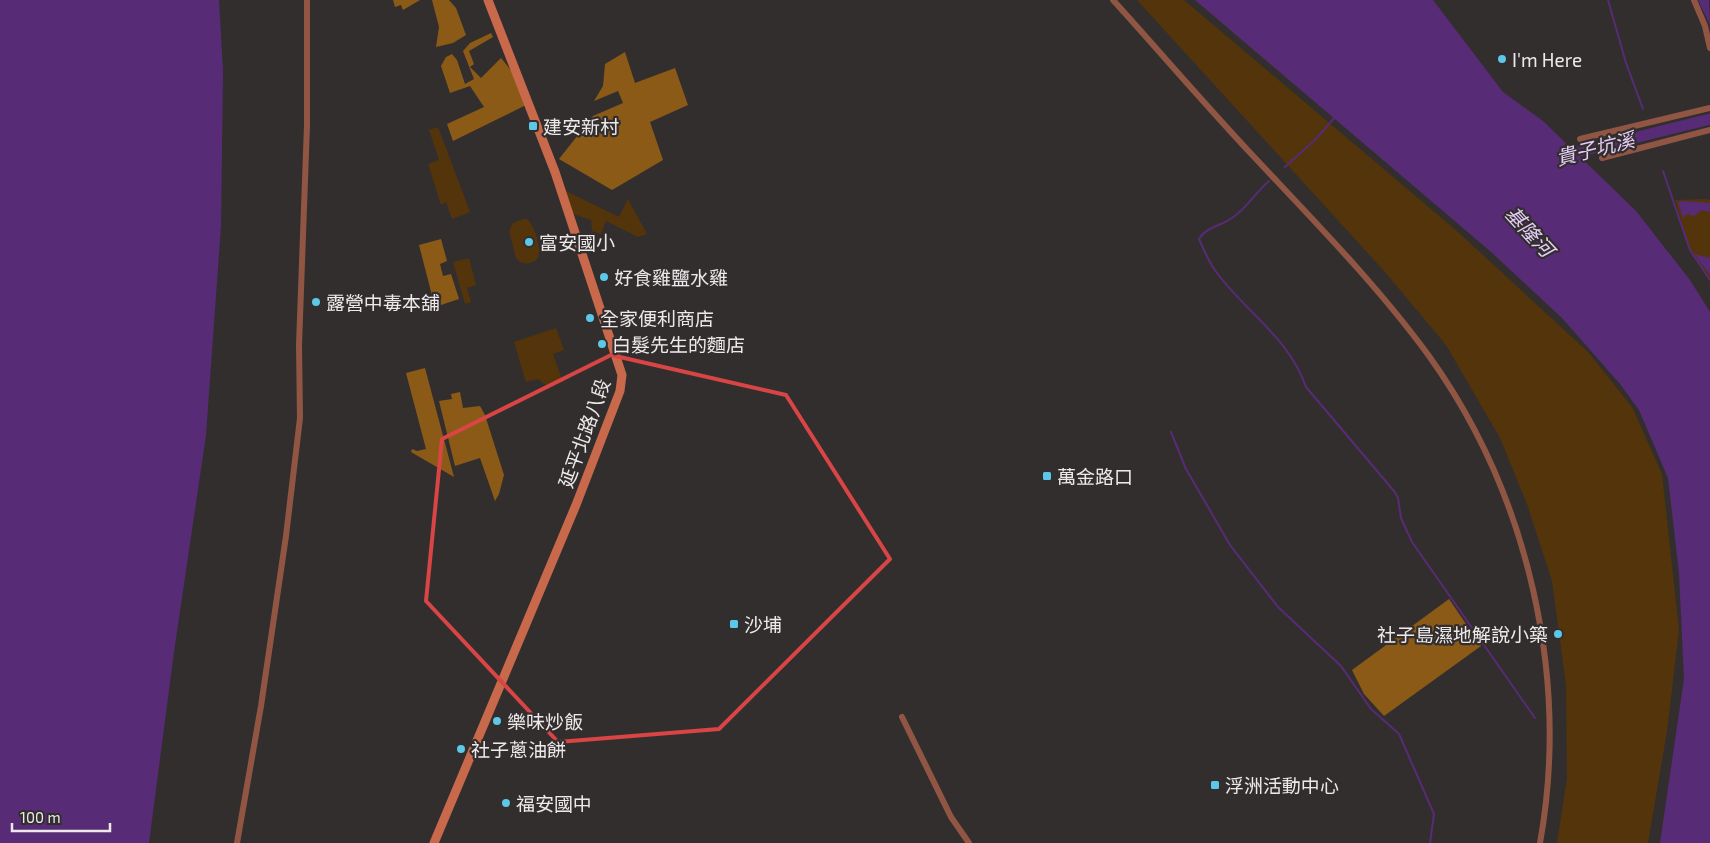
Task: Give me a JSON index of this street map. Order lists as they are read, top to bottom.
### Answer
{
  "streets": {
    "street": ["延平北路八段"]
  },
  "water": ["貴子坑溪", "基隆河"],
  "places": {
    "other": [
      "I'm Here",
      "富安國小",
      "好食雞鹽水雞",
      "露營中毒本舖",
      "全家便利商店",
      "白髮先生的麵店",
      "社子島濕地解說小築",
      "樂味炒飯",
      "社子蔥油餅",
      "福安國中"
    ],
    "transit": [
      "建安新村",
      "萬金路口",
      "沙埔",
      "浮洲活動中心"
    ]
  },
  "scale_bar": "100 m"
}
